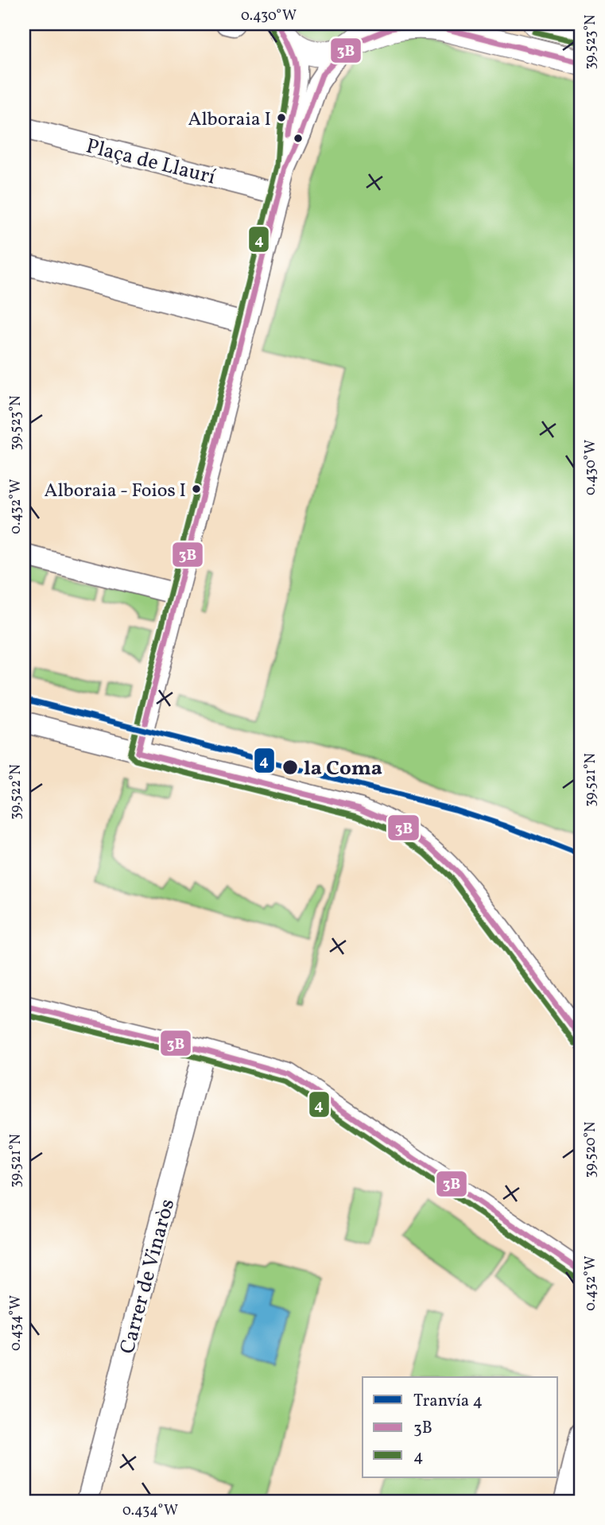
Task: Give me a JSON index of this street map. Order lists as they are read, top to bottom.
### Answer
{
  "streets": {
    "street": ["Plaça de Llaurí", "Carrer de Vinaròs"]
  },
  "places": ["Alboraia I", "Alboraia - Foios I", "la Coma"],
  "lines": ["transit line 3B", "transit line 4", "tram line 4"],
  "legend": ["Tranvía 4", "3B", "4"],
  "coordinates": [
    "0.430°W",
    "39.523°N",
    "0.432°W",
    "39.521°N",
    "39.522°N",
    "39.520°N",
    "0.434°W"
  ]
}
